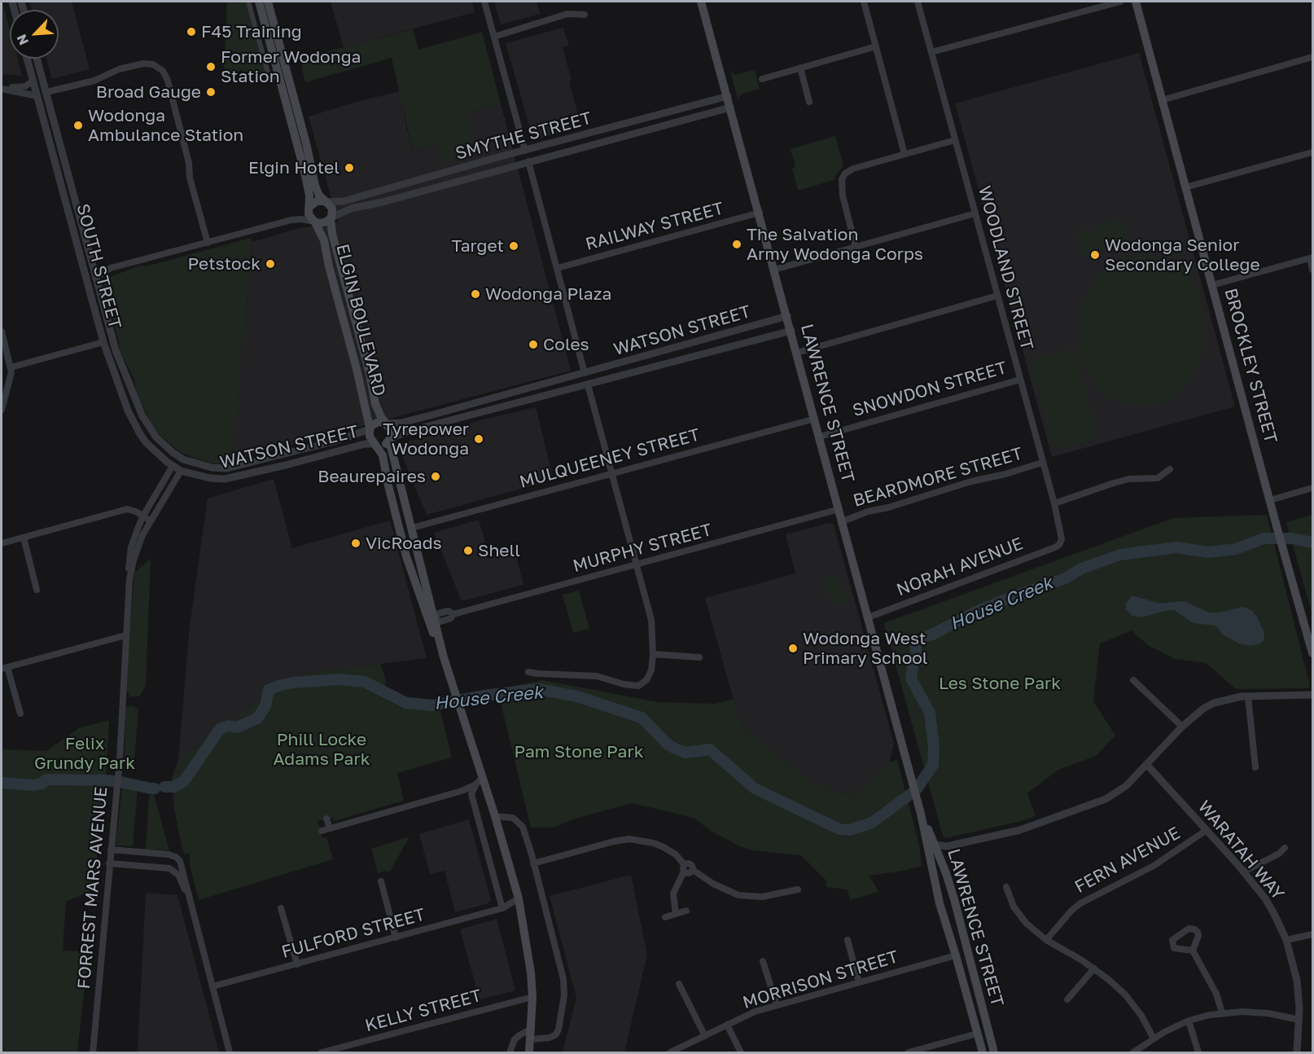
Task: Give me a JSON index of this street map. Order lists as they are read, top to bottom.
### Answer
{
  "streets": {
    "main road": ["ELGIN BOULEVARD", "BROCKLEY STREET", "LAWRENCE STREET"],
    "street": [
      "SMYTHE STREET",
      "RAILWAY STREET",
      "SOUTH STREET",
      "WOODLAND STREET",
      "WATSON STREET",
      "SNOWDON STREET",
      "MULQUEENEY STREET",
      "BEARDMORE STREET",
      "MURPHY STREET",
      "NORAH AVENUE",
      "WARATAH WAY",
      "FERN AVENUE",
      "FORREST MARS AVENUE",
      "FULFORD STREET",
      "MORRISON STREET",
      "KELLY STREET"
    ]
  },
  "crossings": [
    ["SMYTHE STREET", "ELGIN BOULEVARD"],
    ["SMYTHE STREET", "LAWRENCE STREET"],
    ["RAILWAY STREET", "LAWRENCE STREET"],
    ["SOUTH STREET", "WATSON STREET"],
    ["SOUTH STREET", "FORREST MARS AVENUE"],
    ["WOODLAND STREET", "SNOWDON STREET"],
    ["WOODLAND STREET", "BEARDMORE STREET"],
    ["WOODLAND STREET", "NORAH AVENUE"],
    ["ELGIN BOULEVARD", "WATSON STREET"],
    ["WATSON STREET", "LAWRENCE STREET"],
    ["WATSON STREET", "FORREST MARS AVENUE"],
    ["SNOWDON STREET", "LAWRENCE STREET"],
    ["LAWRENCE STREET", "MULQUEENEY STREET"],
    ["LAWRENCE STREET", "BEARDMORE STREET"],
    ["LAWRENCE STREET", "MURPHY STREET"],
    ["LAWRENCE STREET", "NORAH AVENUE"],
    ["LAWRENCE STREET", "MORRISON STREET"],
    ["WARATAH WAY", "FERN AVENUE"]
  ],
  "water": ["House Creek"],
  "parks": [
    "Les Stone Park",
    "Phill Locke Adams Park",
    "Felix Grundy Park",
    "Pam Stone Park"
  ],
  "places": [
    "F45 Training",
    "Former Wodonga Station",
    "Broad Gauge",
    "Wodonga Ambulance Station",
    "Elgin Hotel",
    "The Salvation Army Wodonga Corps",
    "Target",
    "Wodonga Senior Secondary College",
    "Petstock",
    "Wodonga Plaza",
    "Coles",
    "Tyrepower Wodonga",
    "Beaurepaires",
    "VicRoads",
    "Shell",
    "Wodonga West Primary School"
  ],
  "north": "bottom left"
}
